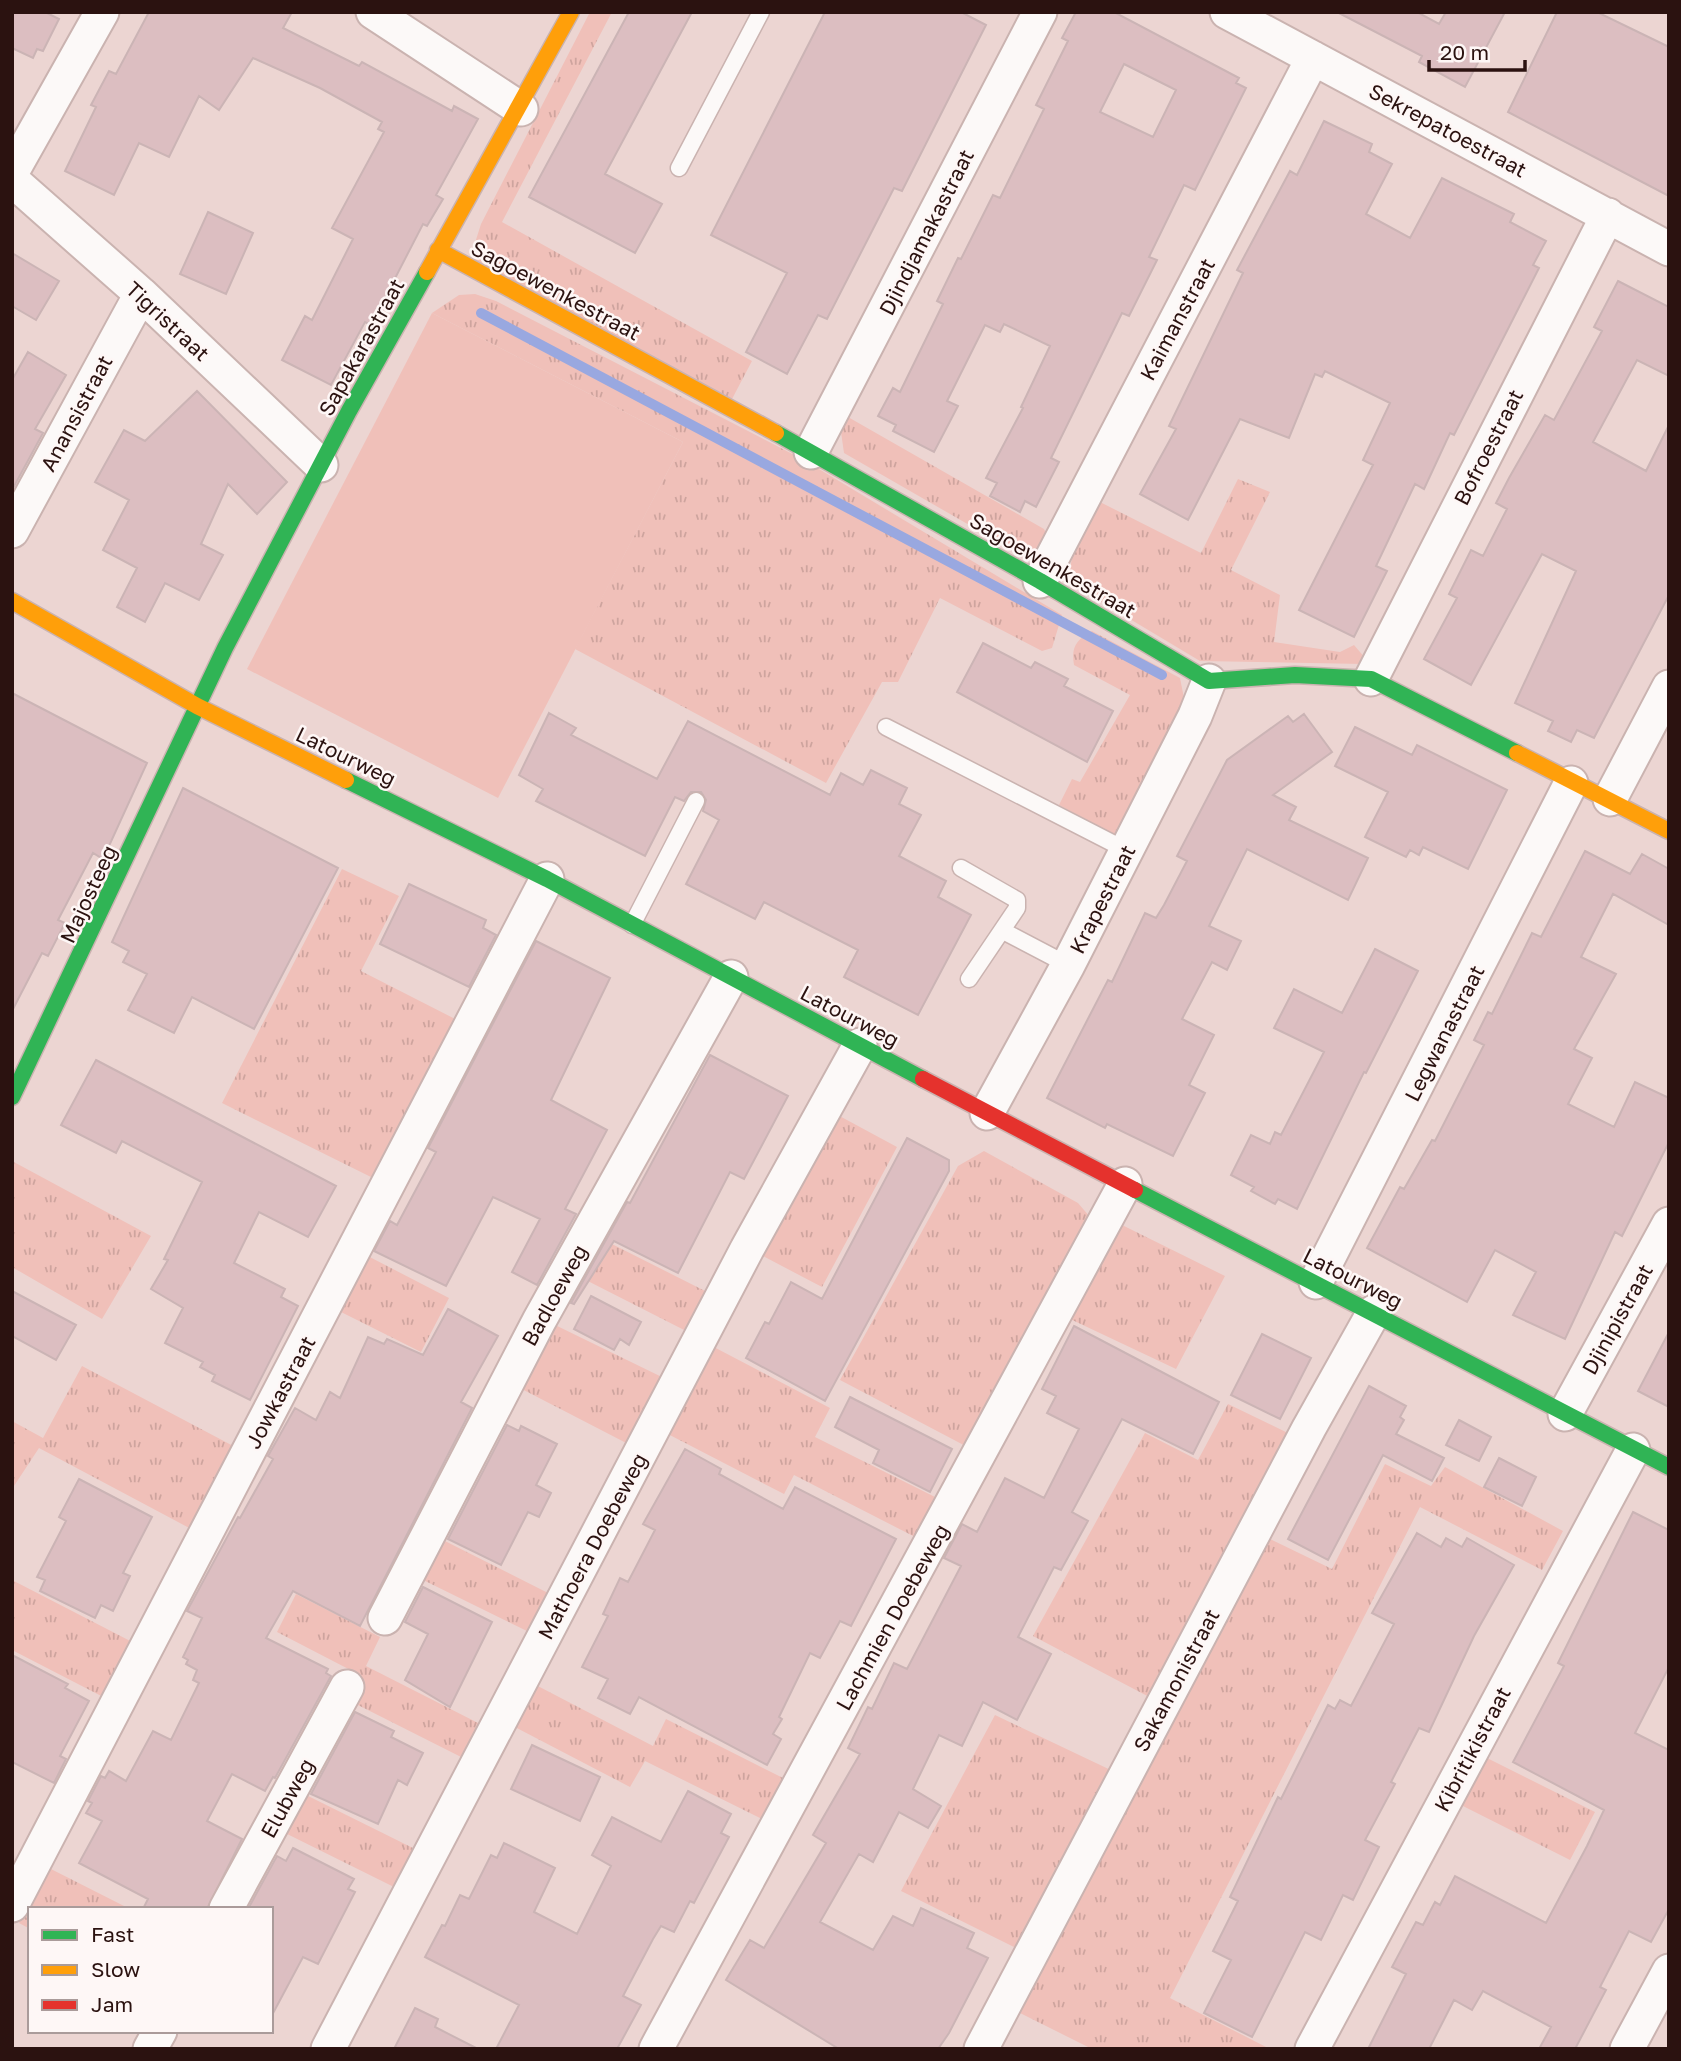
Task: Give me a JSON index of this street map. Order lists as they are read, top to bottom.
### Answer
{
  "streets": {
    "street": [
      "Sekrepatoestraat",
      "Djindjamakastraat",
      "Sagoewenkestraat",
      "Kaimanstraat",
      "Tigristraat",
      "Sapakarastraat",
      "Anansistraat",
      "Bofroestraat",
      "Latourweg",
      "Majosteeg",
      "Krapestraat",
      "Legwanastraat",
      "Badloeweg",
      "Djinipistraat",
      "Jowkastraat",
      "Mathoera Doebeweg",
      "Lachmien Doebeweg",
      "Sakamonistraat",
      "Kibritikistraat",
      "Elubweg"
    ]
  },
  "crossings": [
    ["Sekrepatoestraat", "Kaimanstraat"],
    ["Sekrepatoestraat", "Bofroestraat"],
    ["Djindjamakastraat", "Sagoewenkestraat"],
    ["Sagoewenkestraat", "Kaimanstraat"],
    ["Sagoewenkestraat", "Sapakarastraat"],
    ["Sagoewenkestraat", "Krapestraat"],
    ["Tigristraat", "Sapakarastraat"],
    ["Tigristraat", "Anansistraat"],
    ["Sapakarastraat", "Latourweg"],
    ["Sapakarastraat", "Majosteeg"],
    ["Latourweg", "Majosteeg"],
    ["Latourweg", "Krapestraat"],
    ["Latourweg", "Legwanastraat"],
    ["Latourweg", "Badloeweg"],
    ["Latourweg", "Djinipistraat"],
    ["Latourweg", "Jowkastraat"],
    ["Latourweg", "Mathoera Doebeweg"],
    ["Latourweg", "Lachmien Doebeweg"],
    ["Latourweg", "Sakamonistraat"],
    ["Latourweg", "Kibritikistraat"]
  ],
  "legend": ["Fast", "Slow", "Jam"],
  "scale_bar": "20 m"
}
